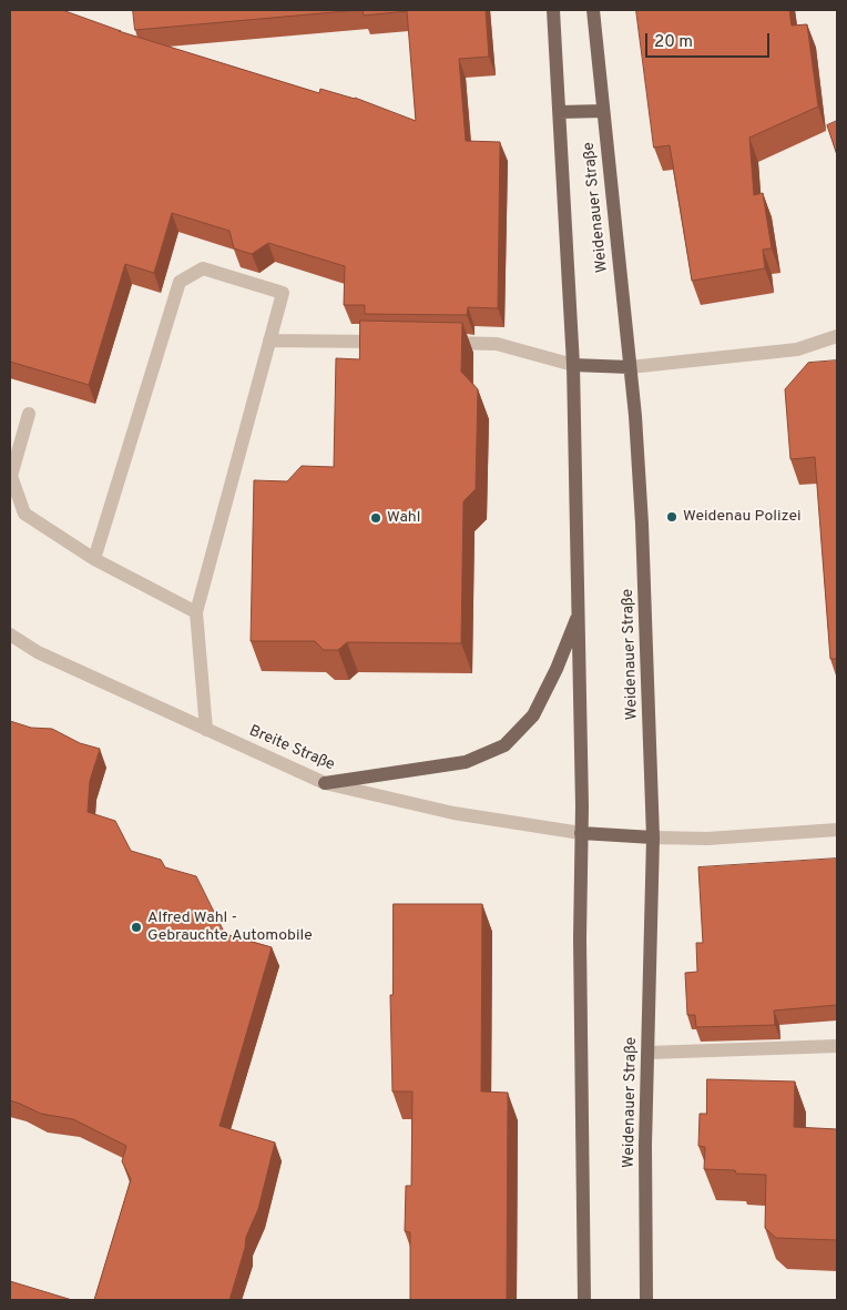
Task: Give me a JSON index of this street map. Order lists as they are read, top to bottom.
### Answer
{
  "streets": {
    "main road": ["Weidenauer Straße"],
    "street": ["Breite Straße"]
  },
  "crossings": [
    ["Weidenauer Straße", "Breite Straße"]
  ],
  "places": ["Weidenau Polizei", "Wahl", "Alfred Wahl - Gebrauchte Automobile"],
  "scale_bar": "20 m"
}
